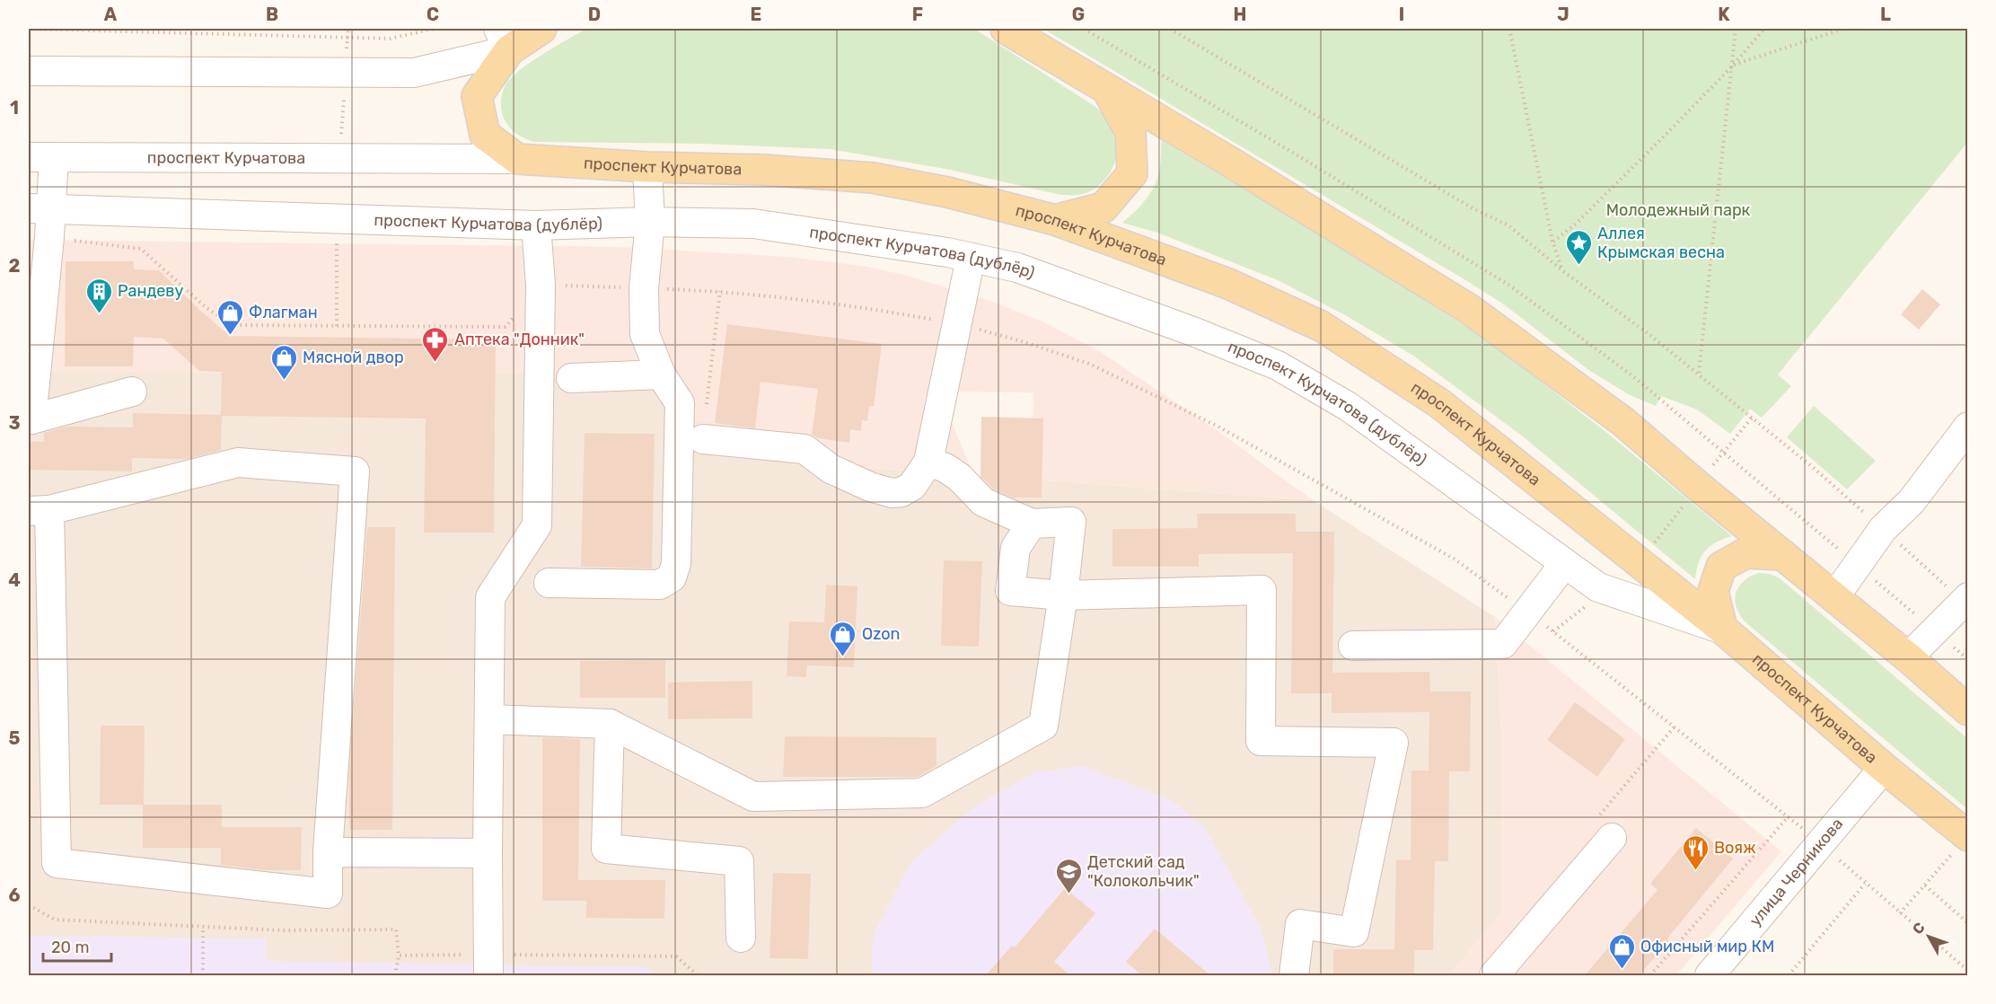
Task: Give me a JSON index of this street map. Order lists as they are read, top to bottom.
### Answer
{
  "streets": {
    "main road": ["проспект Курчатова"],
    "street": ["проспект Курчатова (дублёр)", "улица Черникова"]
  },
  "crossings": [
    ["проспект Курчатова", "проспект Курчатова (дублёр)"],
    ["проспект Курчатова", "улица Черникова"]
  ],
  "parks": ["Молодежный парк"],
  "places": {
    "place": ["Аллея Крымская весна"],
    "building": ["Рандеву"],
    "shop": [
      "Флагман",
      "Мясной двор",
      "Ozon",
      "Офисный мир КМ"
    ],
    "pharmacy": ["Аптека \"Донник\""],
    "restaurant": ["Вояж"],
    "school or university": ["Детский сад \"Колокольчик\""]
  },
  "scale_bar": "20 m",
  "north": "top left",
  "grid": {
    "columns": [
      "A",
      "B",
      "C",
      "D",
      "E",
      "F",
      "G",
      "H",
      "I",
      "J",
      "K",
      "L"
    ],
    "rows": [
      "1",
      "2",
      "3",
      "4",
      "5",
      "6"
    ]
  }
}
